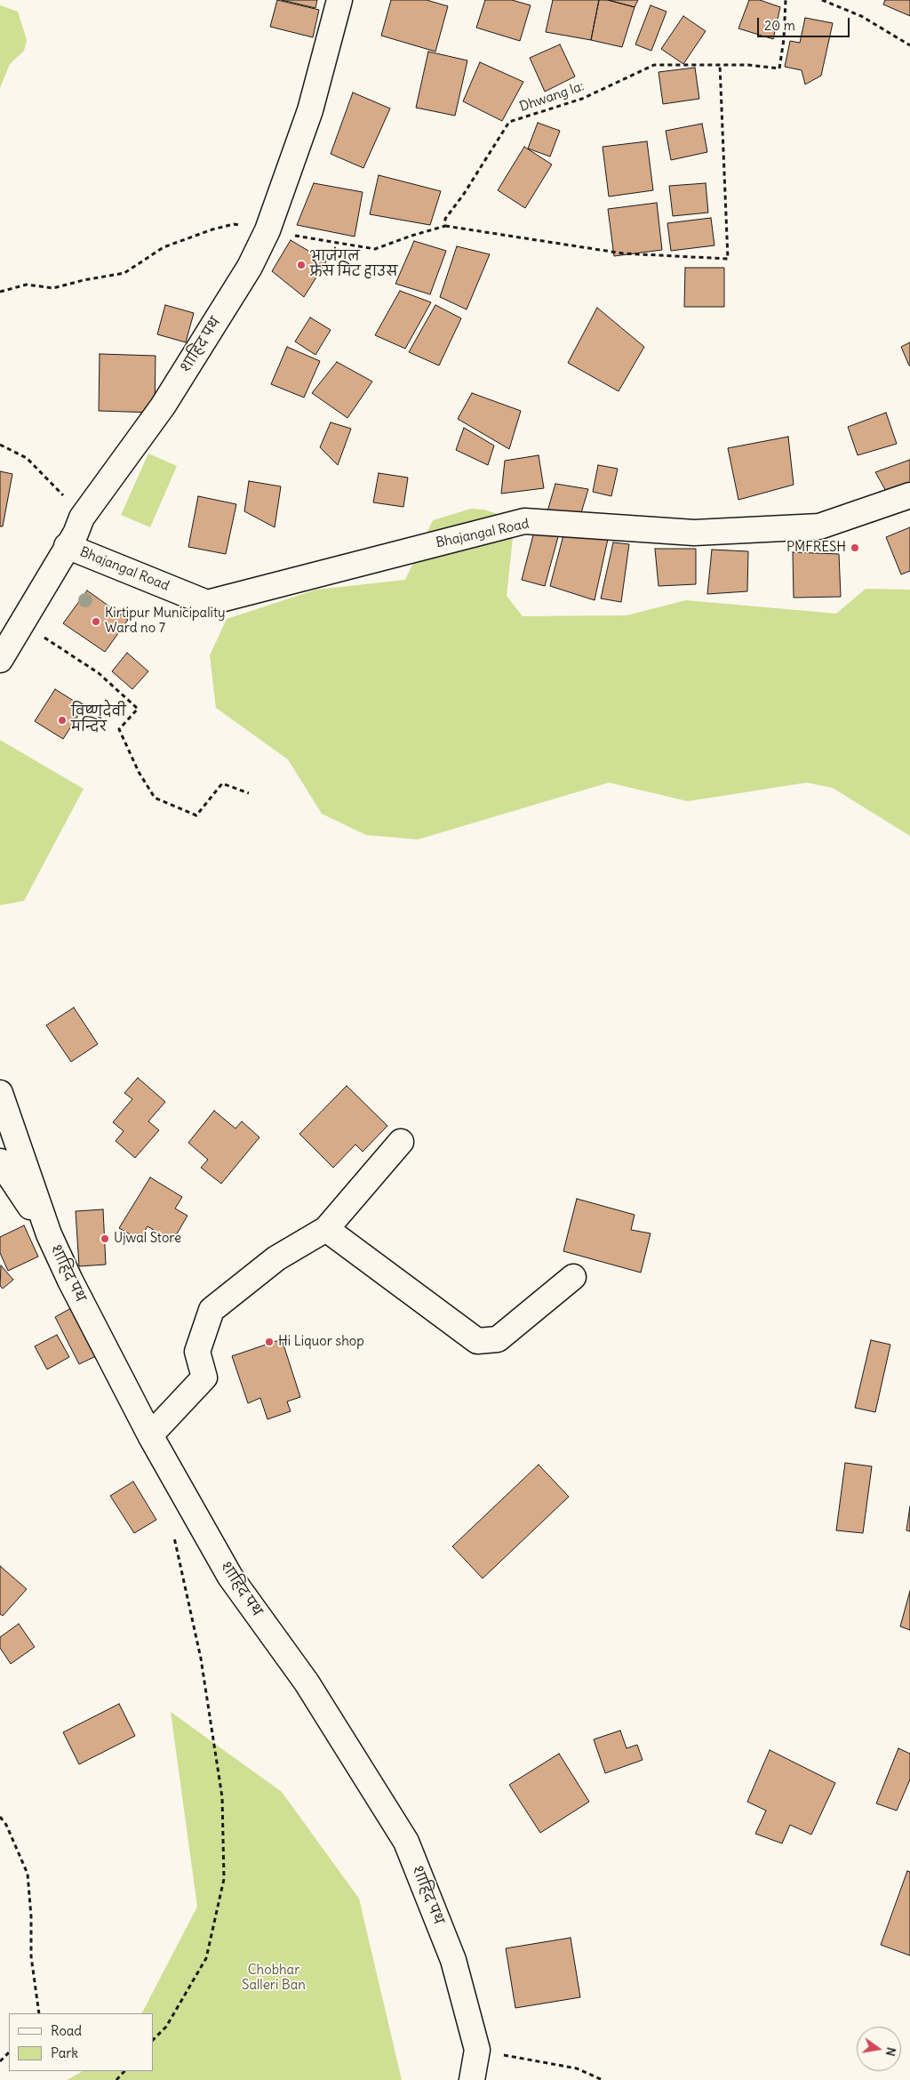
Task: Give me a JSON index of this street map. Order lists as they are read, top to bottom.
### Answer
{
  "streets": {
    "street": ["शाहिद पथ", "Bhajangal Road"],
    "path": ["Dhwang la:"]
  },
  "crossings": [
    ["शाहिद पथ", "Bhajangal Road"]
  ],
  "parks": ["Chobhar Salleri Ban"],
  "places": [
    "भाज‌ं‌‌गल फ्रेस मिट हाउस",
    "PMFRESH",
    "Kirtipur Municipality Ward no 7",
    "विष्णुदेवी मन्दिर",
    "Ujwal Store",
    "Hi Liquor shop"
  ],
  "legend": ["Road", "Park"],
  "scale_bar": "20 m",
  "north": "right"
}
